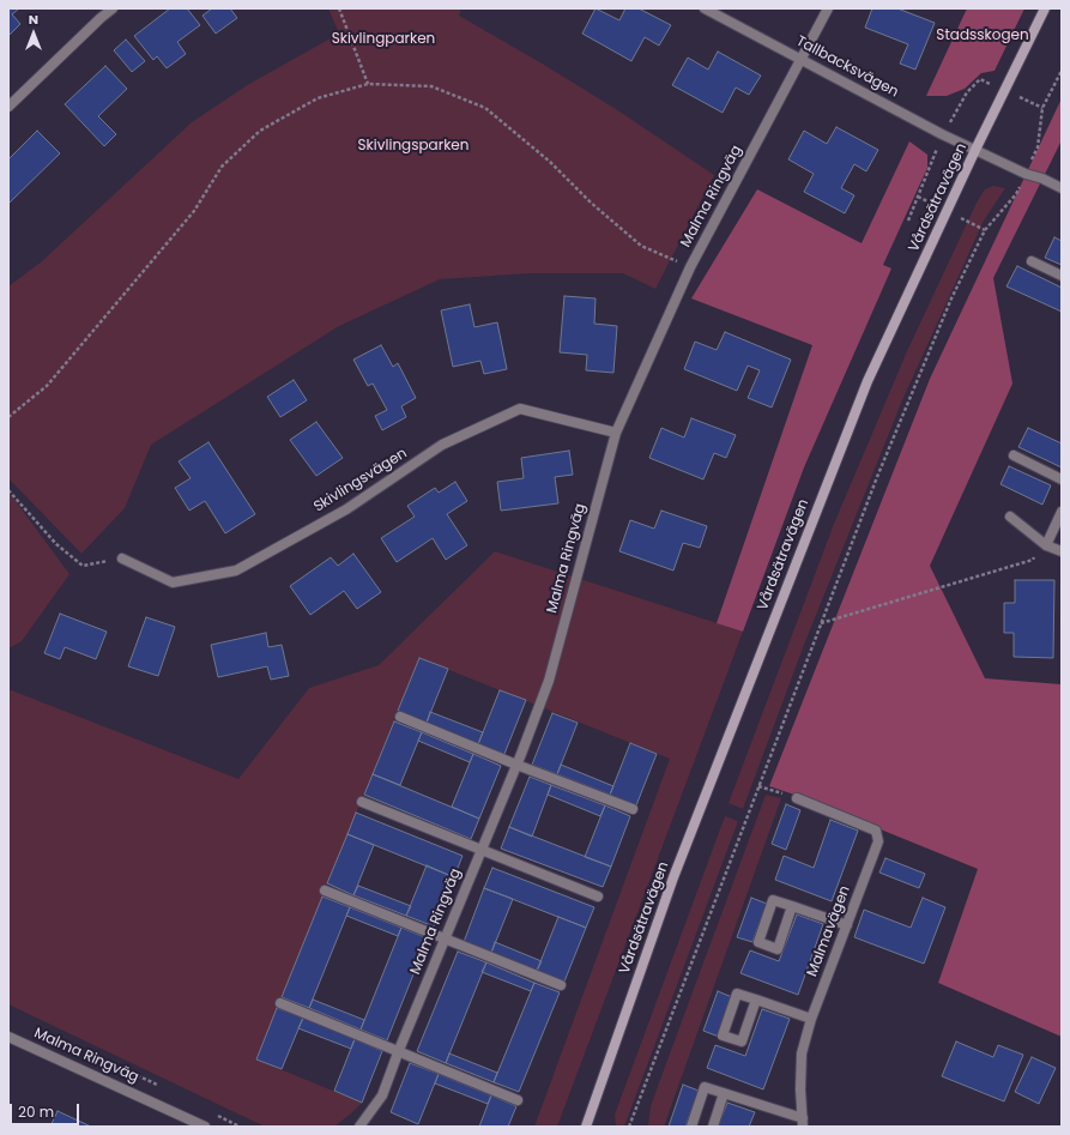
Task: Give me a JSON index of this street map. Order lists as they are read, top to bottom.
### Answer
{
  "streets": {
    "main road": ["Vårdsätravägen"],
    "street": [
      "Tallbacksvägen",
      "Malma Ringväg",
      "Skivlingsvägen",
      "Malmavägen"
    ]
  },
  "crossings": [
    ["Tallbacksvägen", "Malma Ringväg"],
    ["Tallbacksvägen", "Vårdsätravägen"],
    ["Malma Ringväg", "Skivlingsvägen"]
  ],
  "parks": ["Stadsskogen", "Skivlingparken", "Skivlingsparken"],
  "scale_bar": "20 m",
  "north": "top"
}
